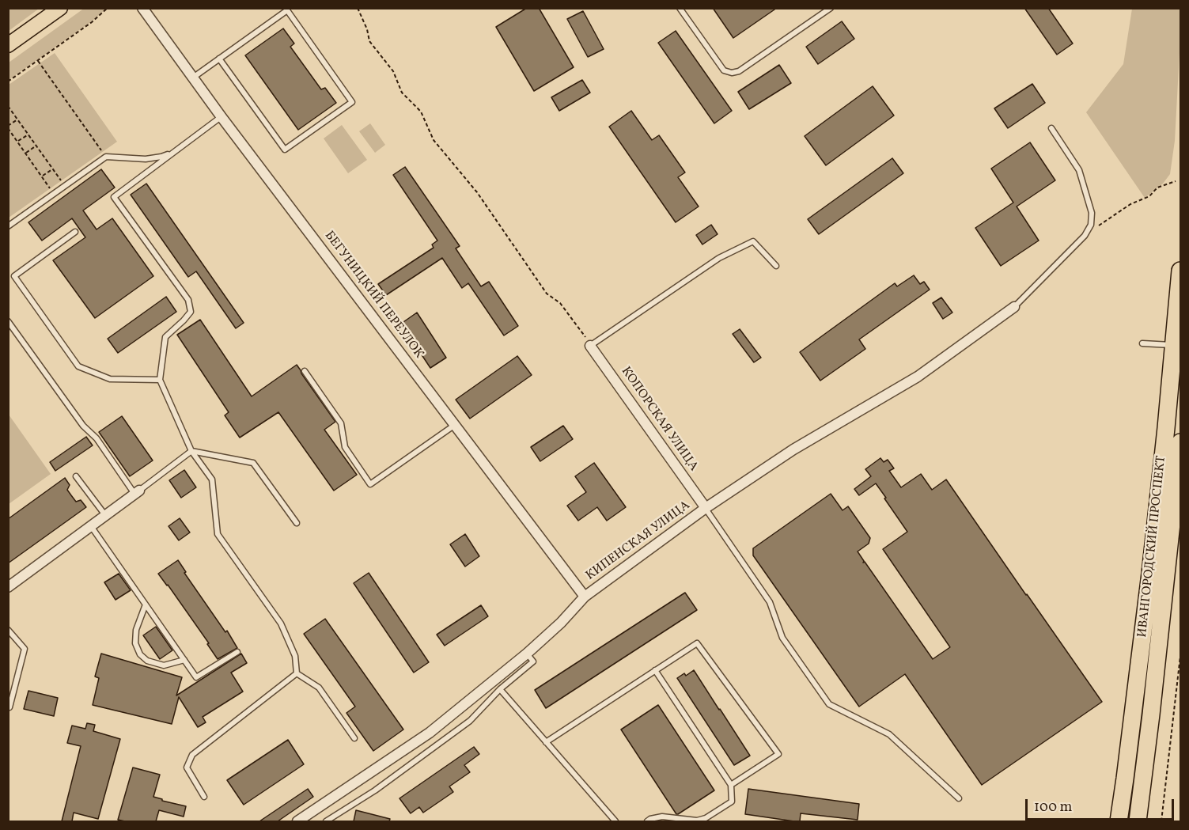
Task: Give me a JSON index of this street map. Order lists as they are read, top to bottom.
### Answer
{
  "streets": {
    "highway": ["ИВАНГОРОДСКИЙ ПРОСПЕКТ"],
    "street": ["БЕГУНИЦКИЙ ПЕРЕУЛОК", "КОПОРСКАЯ УЛИЦА", "КИПЕНСКАЯ УЛИЦА"]
  },
  "crossings": [
    ["БЕГУНИЦКИЙ ПЕРЕУЛОК", "КИПЕНСКАЯ УЛИЦА"],
    ["КОПОРСКАЯ УЛИЦА", "КИПЕНСКАЯ УЛИЦА"]
  ],
  "scale_bar": "100 m"
}
